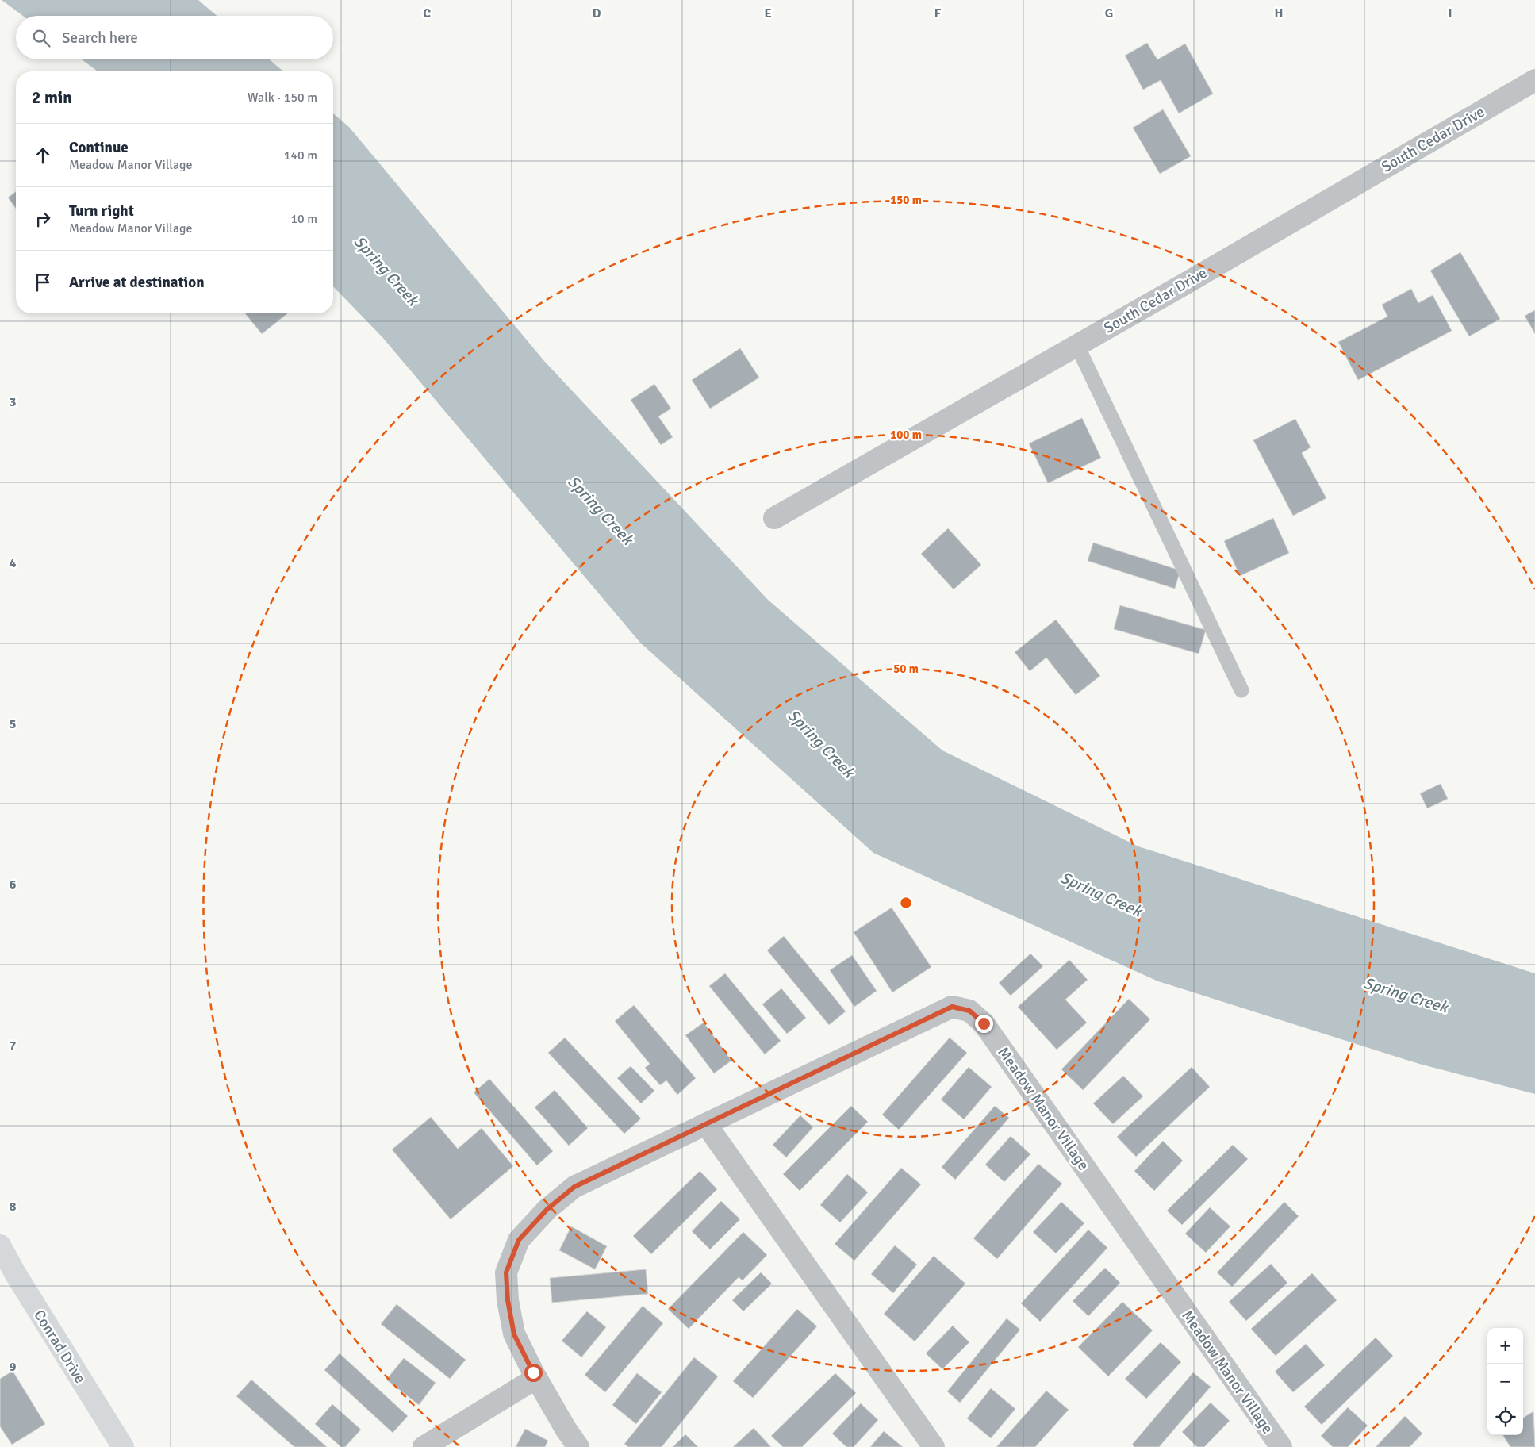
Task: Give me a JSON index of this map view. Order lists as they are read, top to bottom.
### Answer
{
  "streets": {
    "main road": ["Conrad Drive"],
    "street": ["South Cedar Drive", "Meadow Manor Village"]
  },
  "water": ["Spring Creek"],
  "page": {
    "search": "Search here",
    "heading": ["2 min", "Walk · 150 m"],
    "list": [
      ["Continue", "Meadow Manor Village", "140 m"],
      ["Turn right", "Meadow Manor Village", "10 m"],
      "Arrive at destination"
    ],
    "map_buttons": ["+", "−"]
  },
  "grid": {
    "columns": [
      "C",
      "D",
      "E",
      "F",
      "G",
      "H",
      "I"
    ],
    "rows": [
      "3",
      "4",
      "5",
      "6",
      "7",
      "8",
      "9"
    ]
  },
  "rings": ["150 m", "100 m", "50 m"]
}
